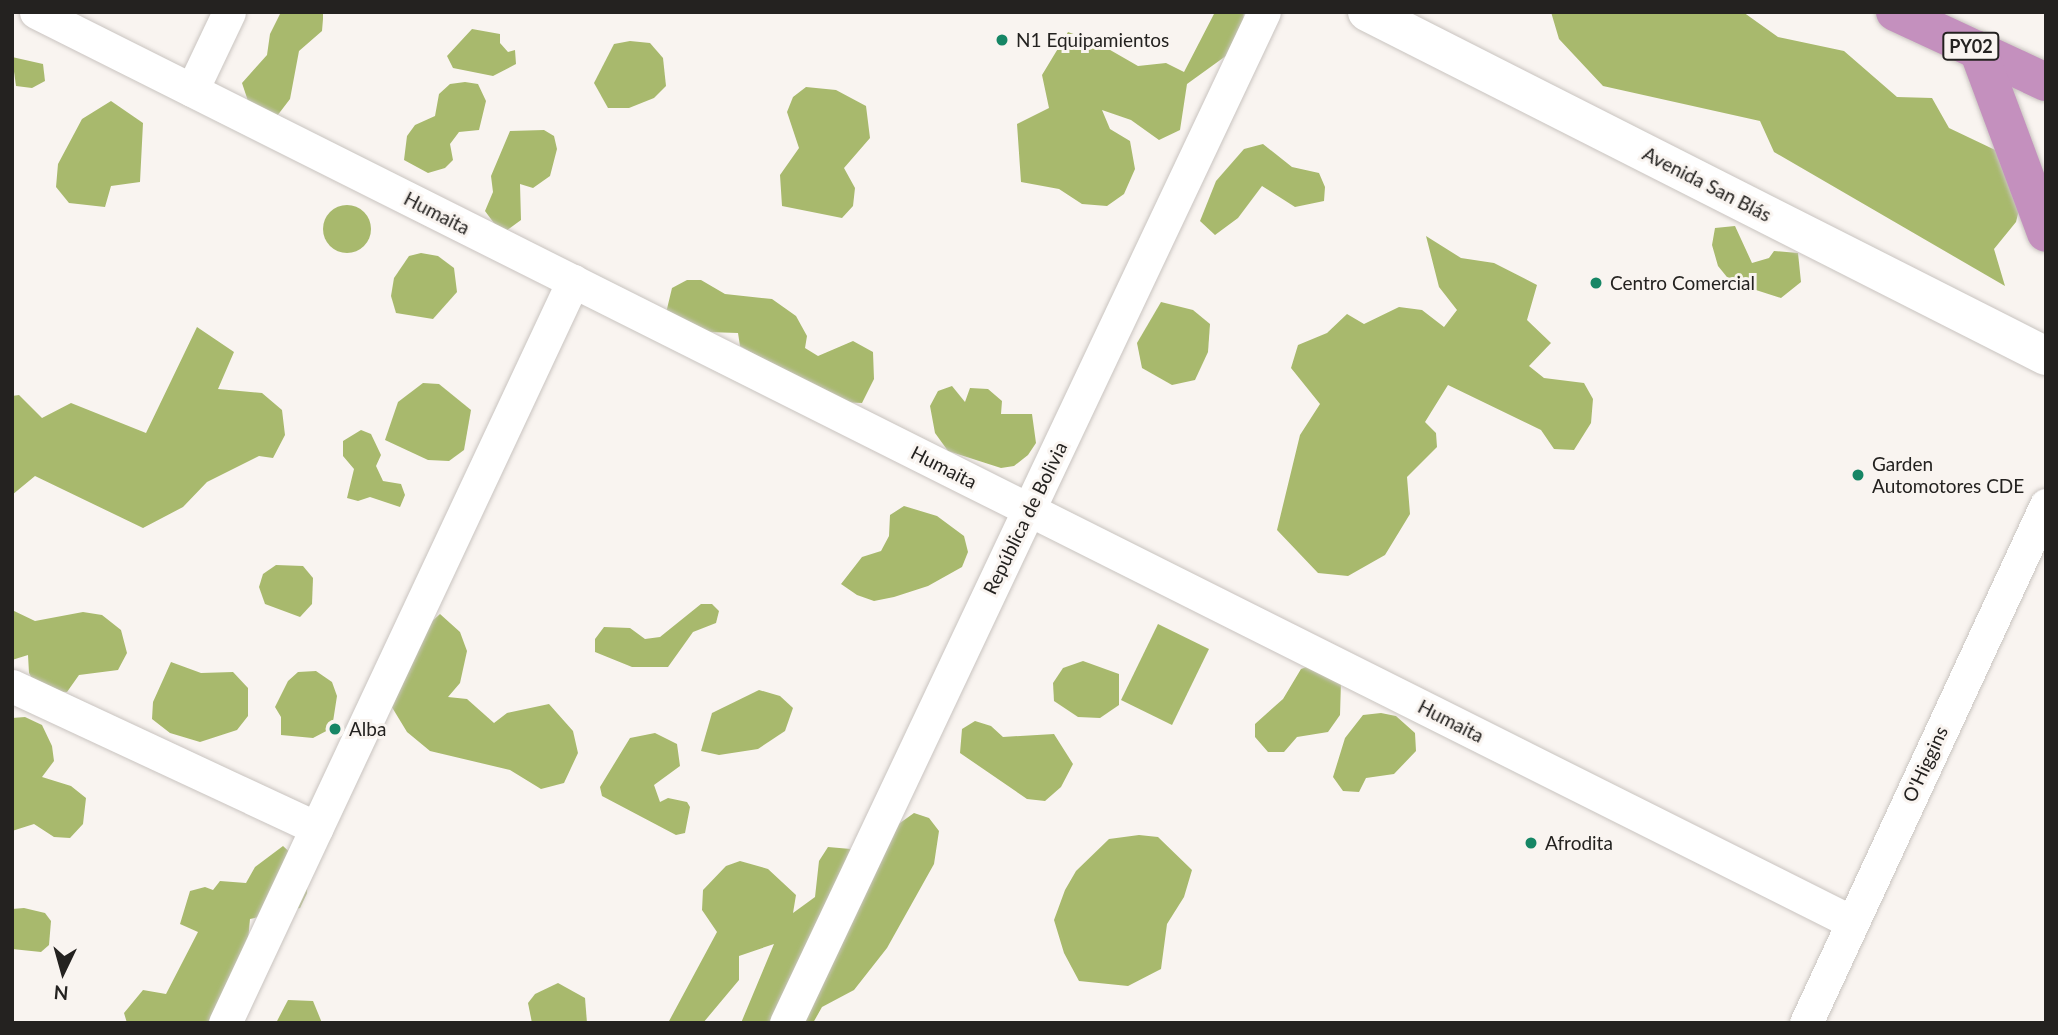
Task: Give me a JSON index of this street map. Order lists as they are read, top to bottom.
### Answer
{
  "streets": {
    "highway": ["PY02"],
    "street": [
      "Avenida San Blás",
      "Humaita",
      "República de Bolivia",
      "O'Higgins"
    ]
  },
  "crossings": [
    ["Humaita", "República de Bolivia"],
    ["Humaita", "O'Higgins"]
  ],
  "places": [
    "N1 Equipamientos",
    "Centro Comercial",
    "Garden Automotores CDE",
    "Alba",
    "Afrodita"
  ],
  "north": "bottom"
}
